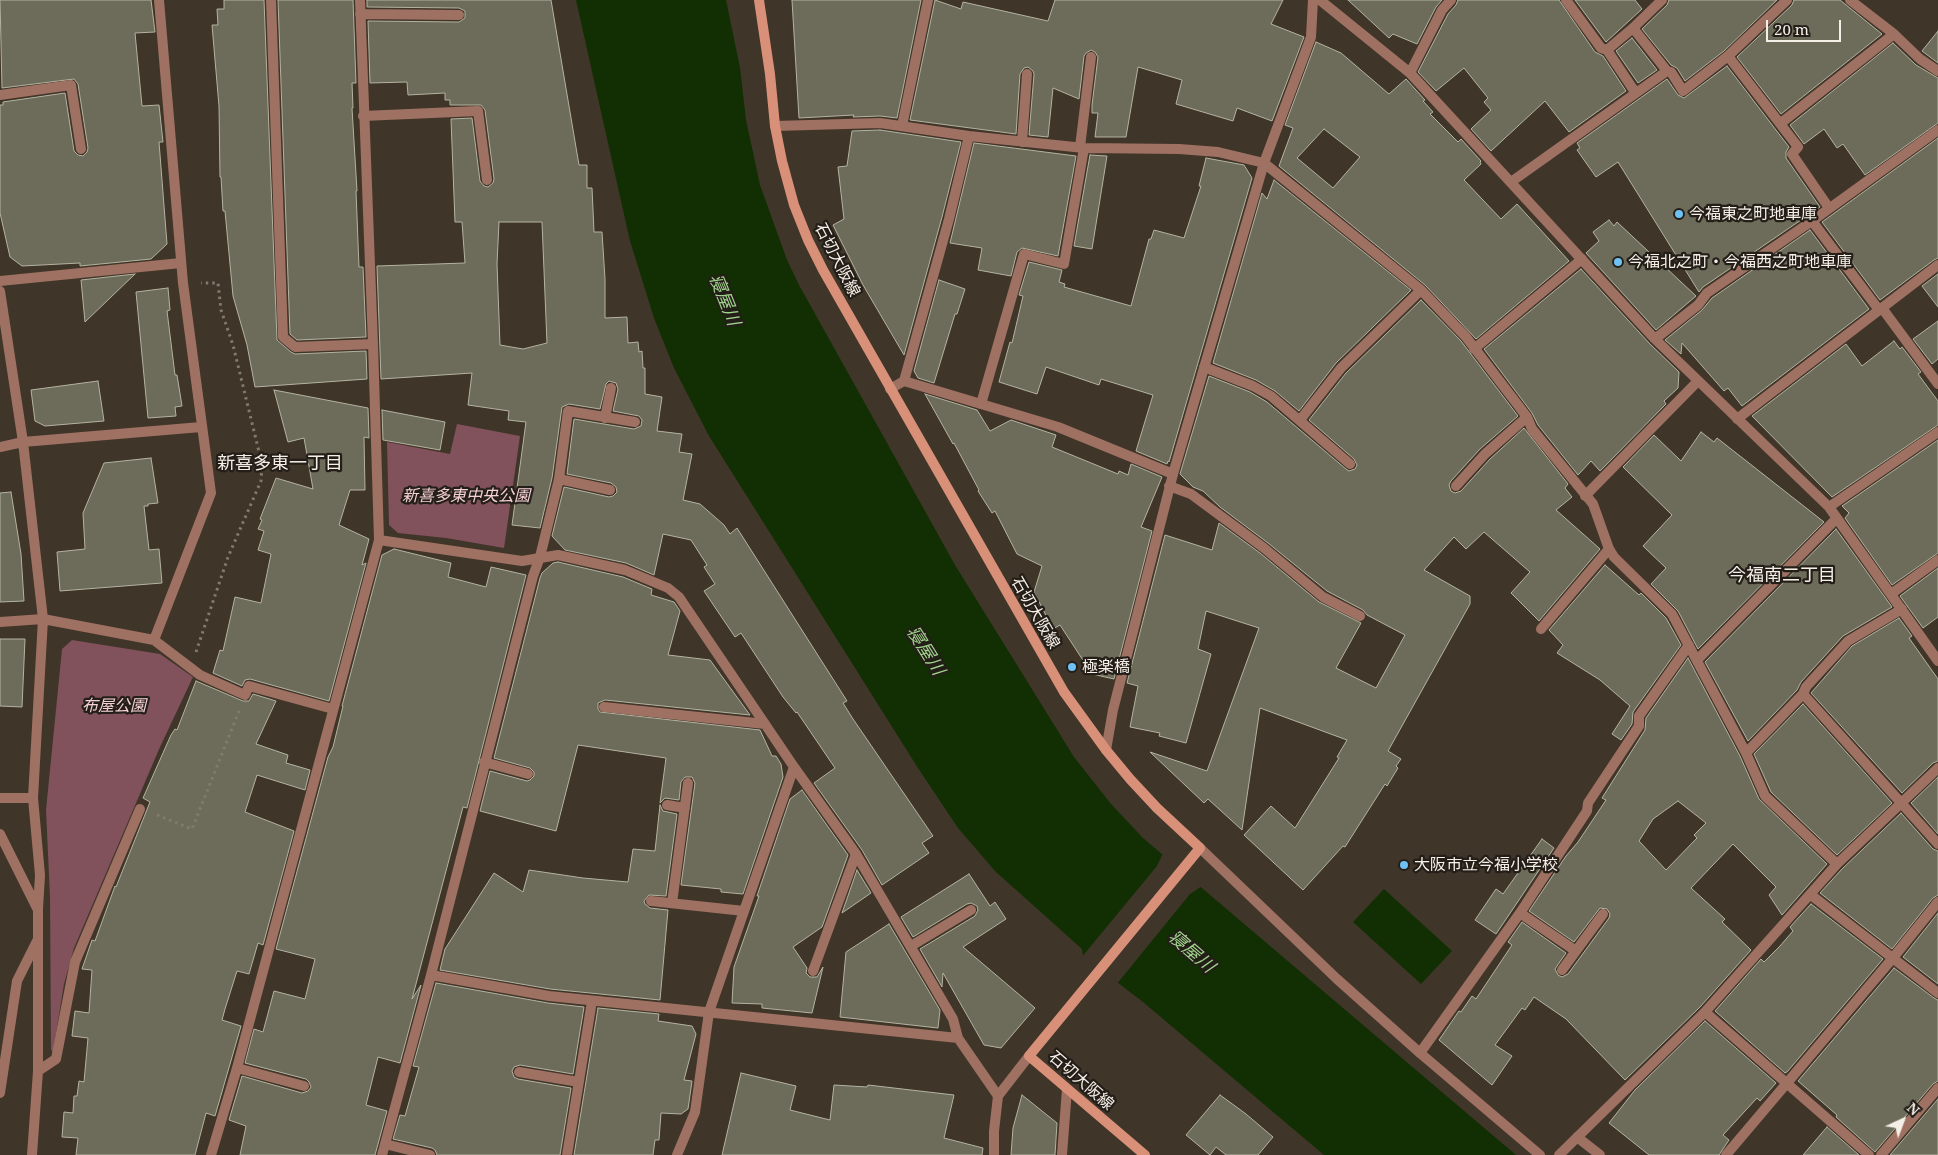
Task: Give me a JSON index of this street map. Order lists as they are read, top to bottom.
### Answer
{
  "streets": {
    "main road": ["石切大阪線"]
  },
  "districts": ["新喜多東一丁目", "今福南二丁目"],
  "water": ["寝屋川"],
  "parks": ["新喜多東中央公園", "布屋公園"],
  "places": [
    "今福東之町地車庫",
    "今福北之町・今福西之町地車庫",
    "極楽橋",
    "大阪市立今福小学校"
  ],
  "scale_bar": "20 m",
  "north": "top right"
}
